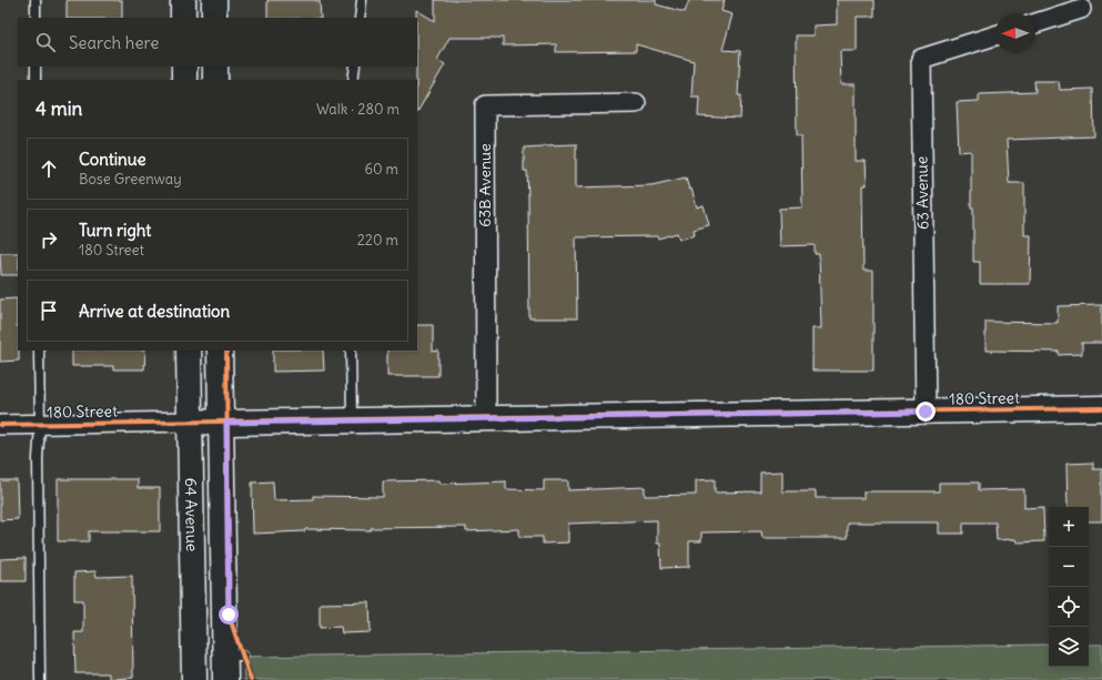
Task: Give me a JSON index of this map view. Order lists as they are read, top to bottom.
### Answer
{
  "streets": {
    "street": [
      "63B Avenue",
      "63 Avenue",
      "180 Street",
      "64 Avenue"
    ]
  },
  "crossings": [
    ["63B Avenue", "180 Street"],
    ["63 Avenue", "180 Street"],
    ["180 Street", "64 Avenue"]
  ],
  "north": "left",
  "page": {
    "search": "Search here",
    "heading": ["4 min", "Walk · 280 m"],
    "list": [
      ["Continue", "Bose Greenway", "60 m"],
      ["Turn right", "180 Street", "220 m"],
      "Arrive at destination"
    ],
    "map_buttons": ["+", "−"]
  }
}
